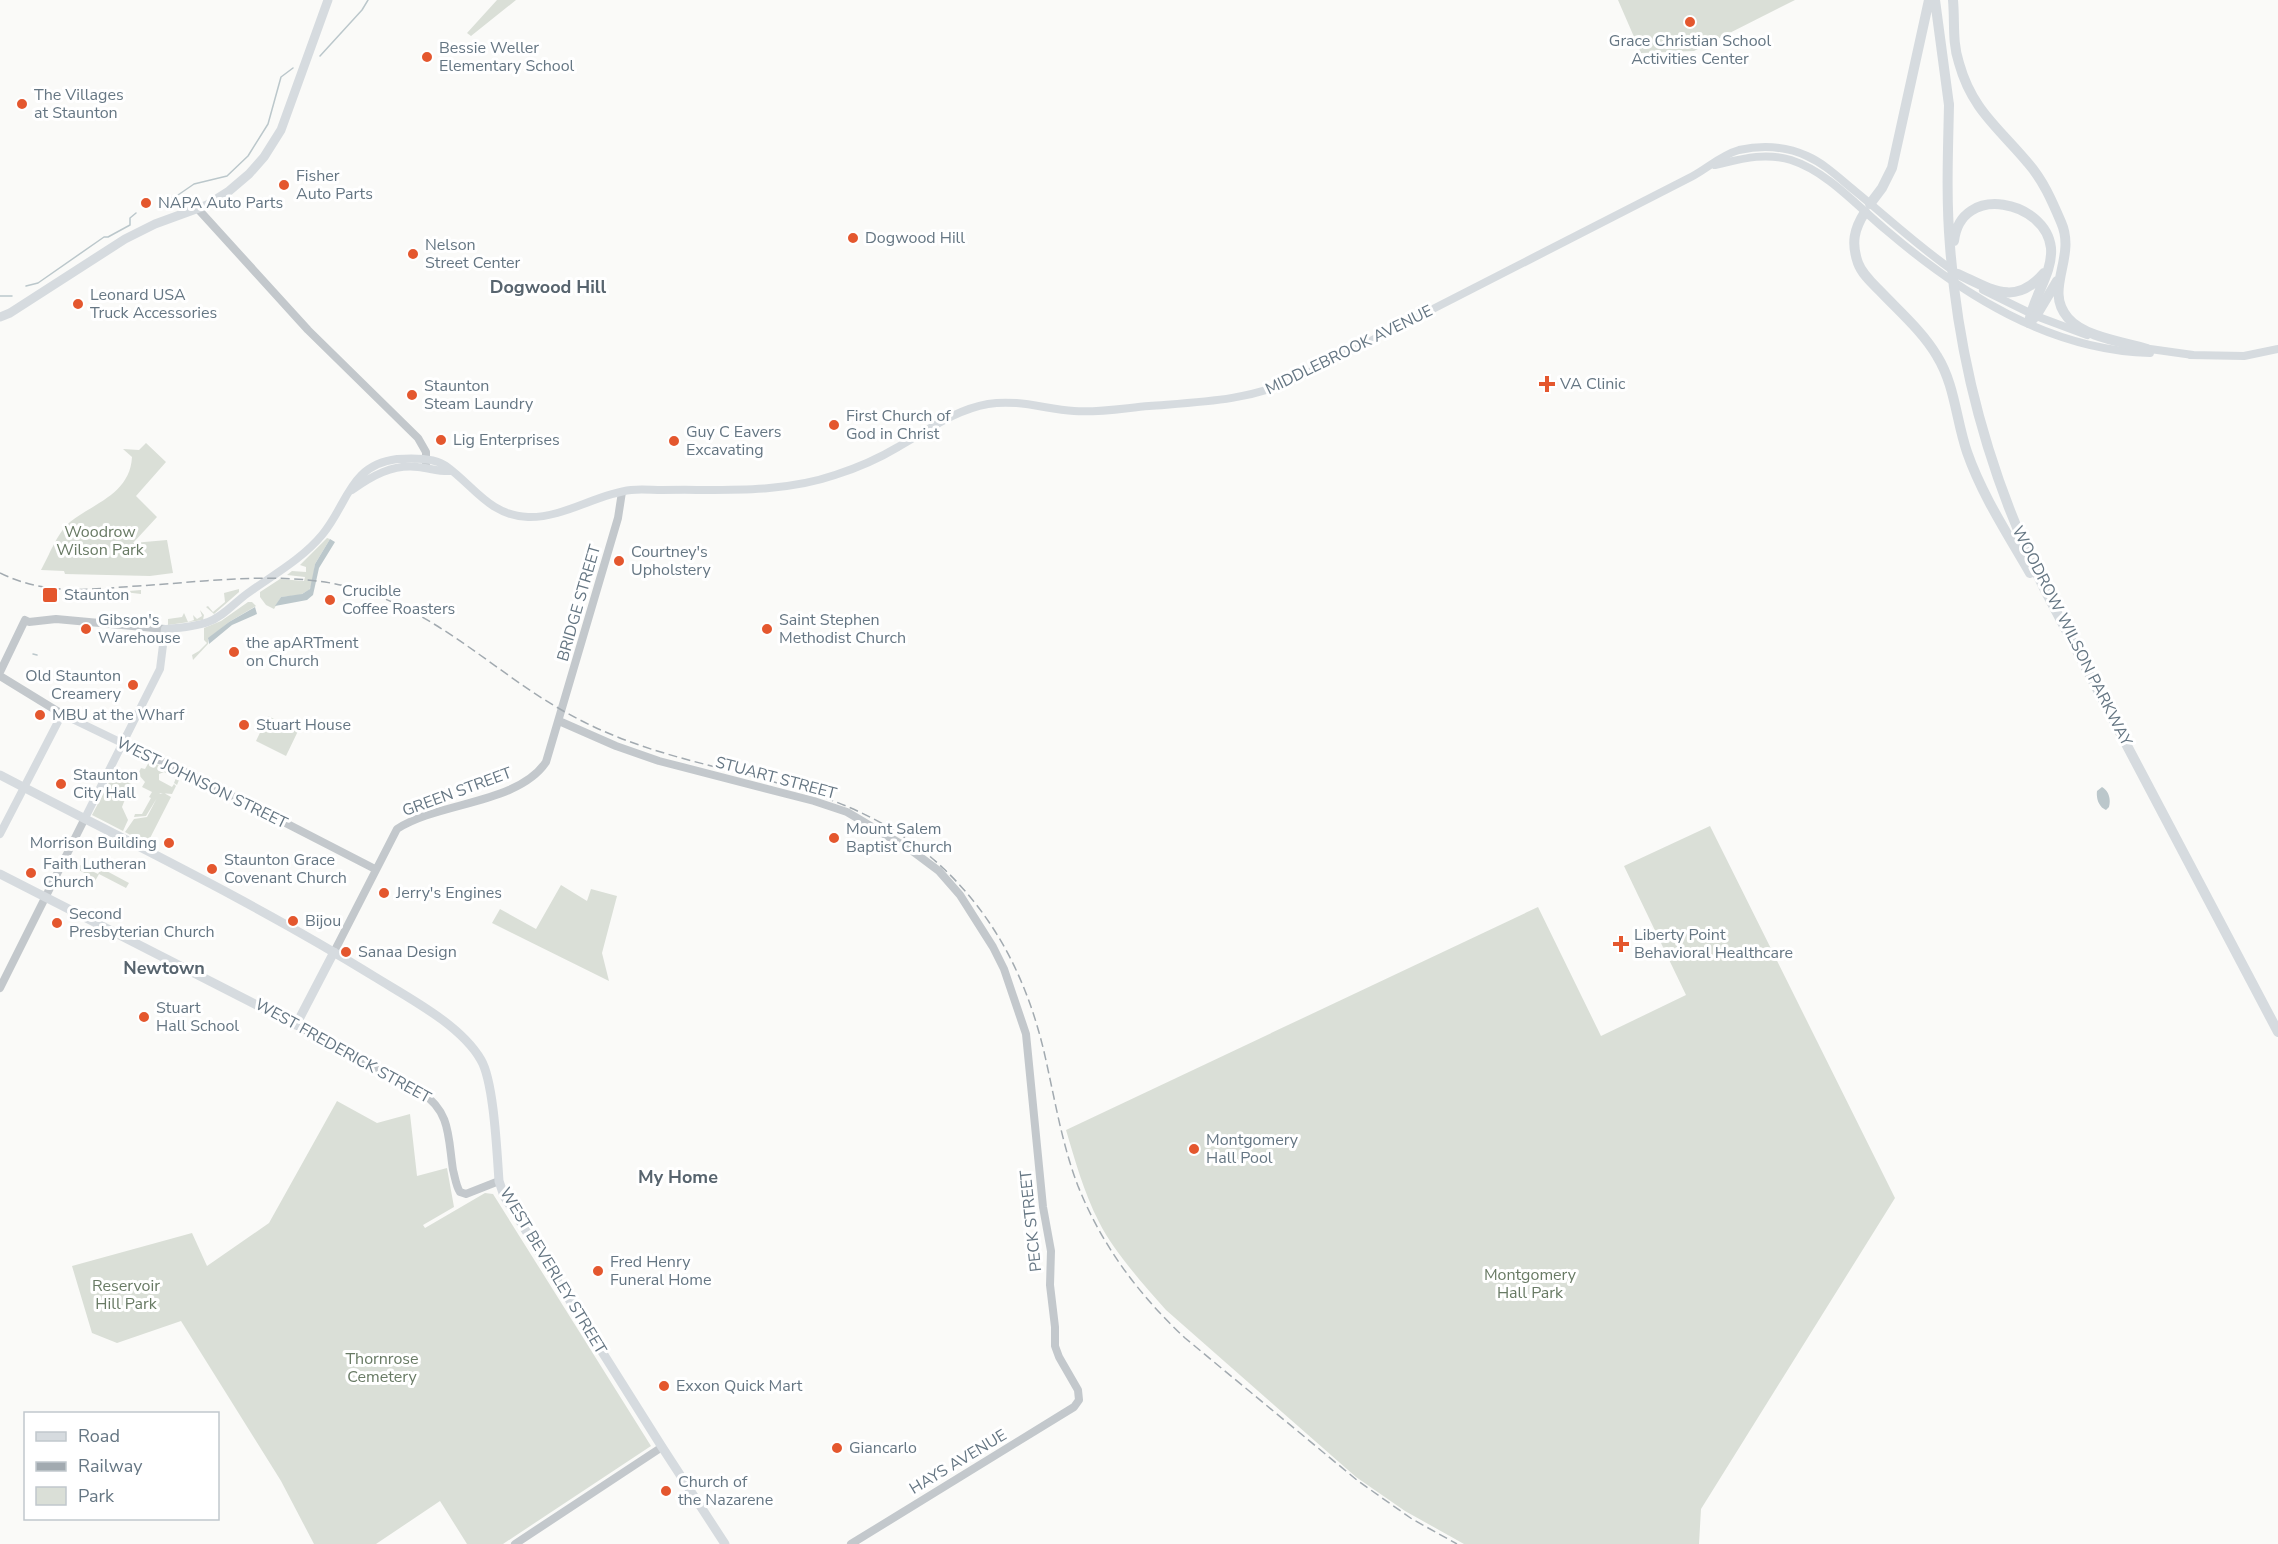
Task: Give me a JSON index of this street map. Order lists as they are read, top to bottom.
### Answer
{
  "streets": {
    "highway": ["WOODROW WILSON PARKWAY"],
    "main road": [
      "MIDDLEBROOK AVENUE",
      "WEST JOHNSON STREET",
      "WEST FREDERICK STREET",
      "WEST BEVERLEY STREET"
    ],
    "street": [
      "BRIDGE STREET",
      "STUART STREET",
      "GREEN STREET",
      "PECK STREET",
      "HAYS AVENUE"
    ]
  },
  "crossings": [
    ["MIDDLEBROOK AVENUE", "BRIDGE STREET"],
    ["MIDDLEBROOK AVENUE", "WEST JOHNSON STREET"],
    ["BRIDGE STREET", "STUART STREET"],
    ["BRIDGE STREET", "GREEN STREET"],
    ["STUART STREET", "GREEN STREET"],
    ["STUART STREET", "PECK STREET"],
    ["WEST JOHNSON STREET", "GREEN STREET"],
    ["WEST FREDERICK STREET", "WEST BEVERLEY STREET"],
    ["PECK STREET", "HAYS AVENUE"]
  ],
  "districts": ["Dogwood Hill", "Newtown", "My Home"],
  "parks": [
    "Woodrow Wilson Park",
    "Montgomery Hall Park",
    "Reservoir Hill Park",
    "Thornrose Cemetery"
  ],
  "places": {
    "other": [
      "Grace Christian School Activities Center",
      "Bessie Weller Elementary School",
      "The Villages at Staunton",
      "Fisher Auto Parts",
      "NAPA Auto Parts",
      "Dogwood Hill",
      "Nelson Street Center",
      "Leonard USA Truck Accessories",
      "Staunton Steam Laundry",
      "First Church of God in Christ",
      "Lig Enterprises",
      "Guy C Eavers Excavating",
      "Courtney's Upholstery",
      "Crucible Coffee Roasters",
      "Gibson's Warehouse",
      "Saint Stephen Methodist Church",
      "the apARTment on Church",
      "Old Staunton Creamery",
      "MBU at the Wharf",
      "Stuart House",
      "Staunton City Hall",
      "Mount Salem Baptist Church",
      "Morrison Building",
      "Staunton Grace Covenant Church",
      "Faith Lutheran Church",
      "Jerry's Engines",
      "Bijou",
      "Second Presbyterian Church",
      "Sanaa Design",
      "Stuart Hall School",
      "Montgomery Hall Pool",
      "Fred Henry Funeral Home",
      "Exxon Quick Mart",
      "Giancarlo",
      "Church of the Nazarene"
    ],
    "health": ["VA Clinic", "Liberty Point Behavioral Healthcare"],
    "transit": ["Staunton"]
  },
  "legend": ["Road", "Railway", "Park"]
}
